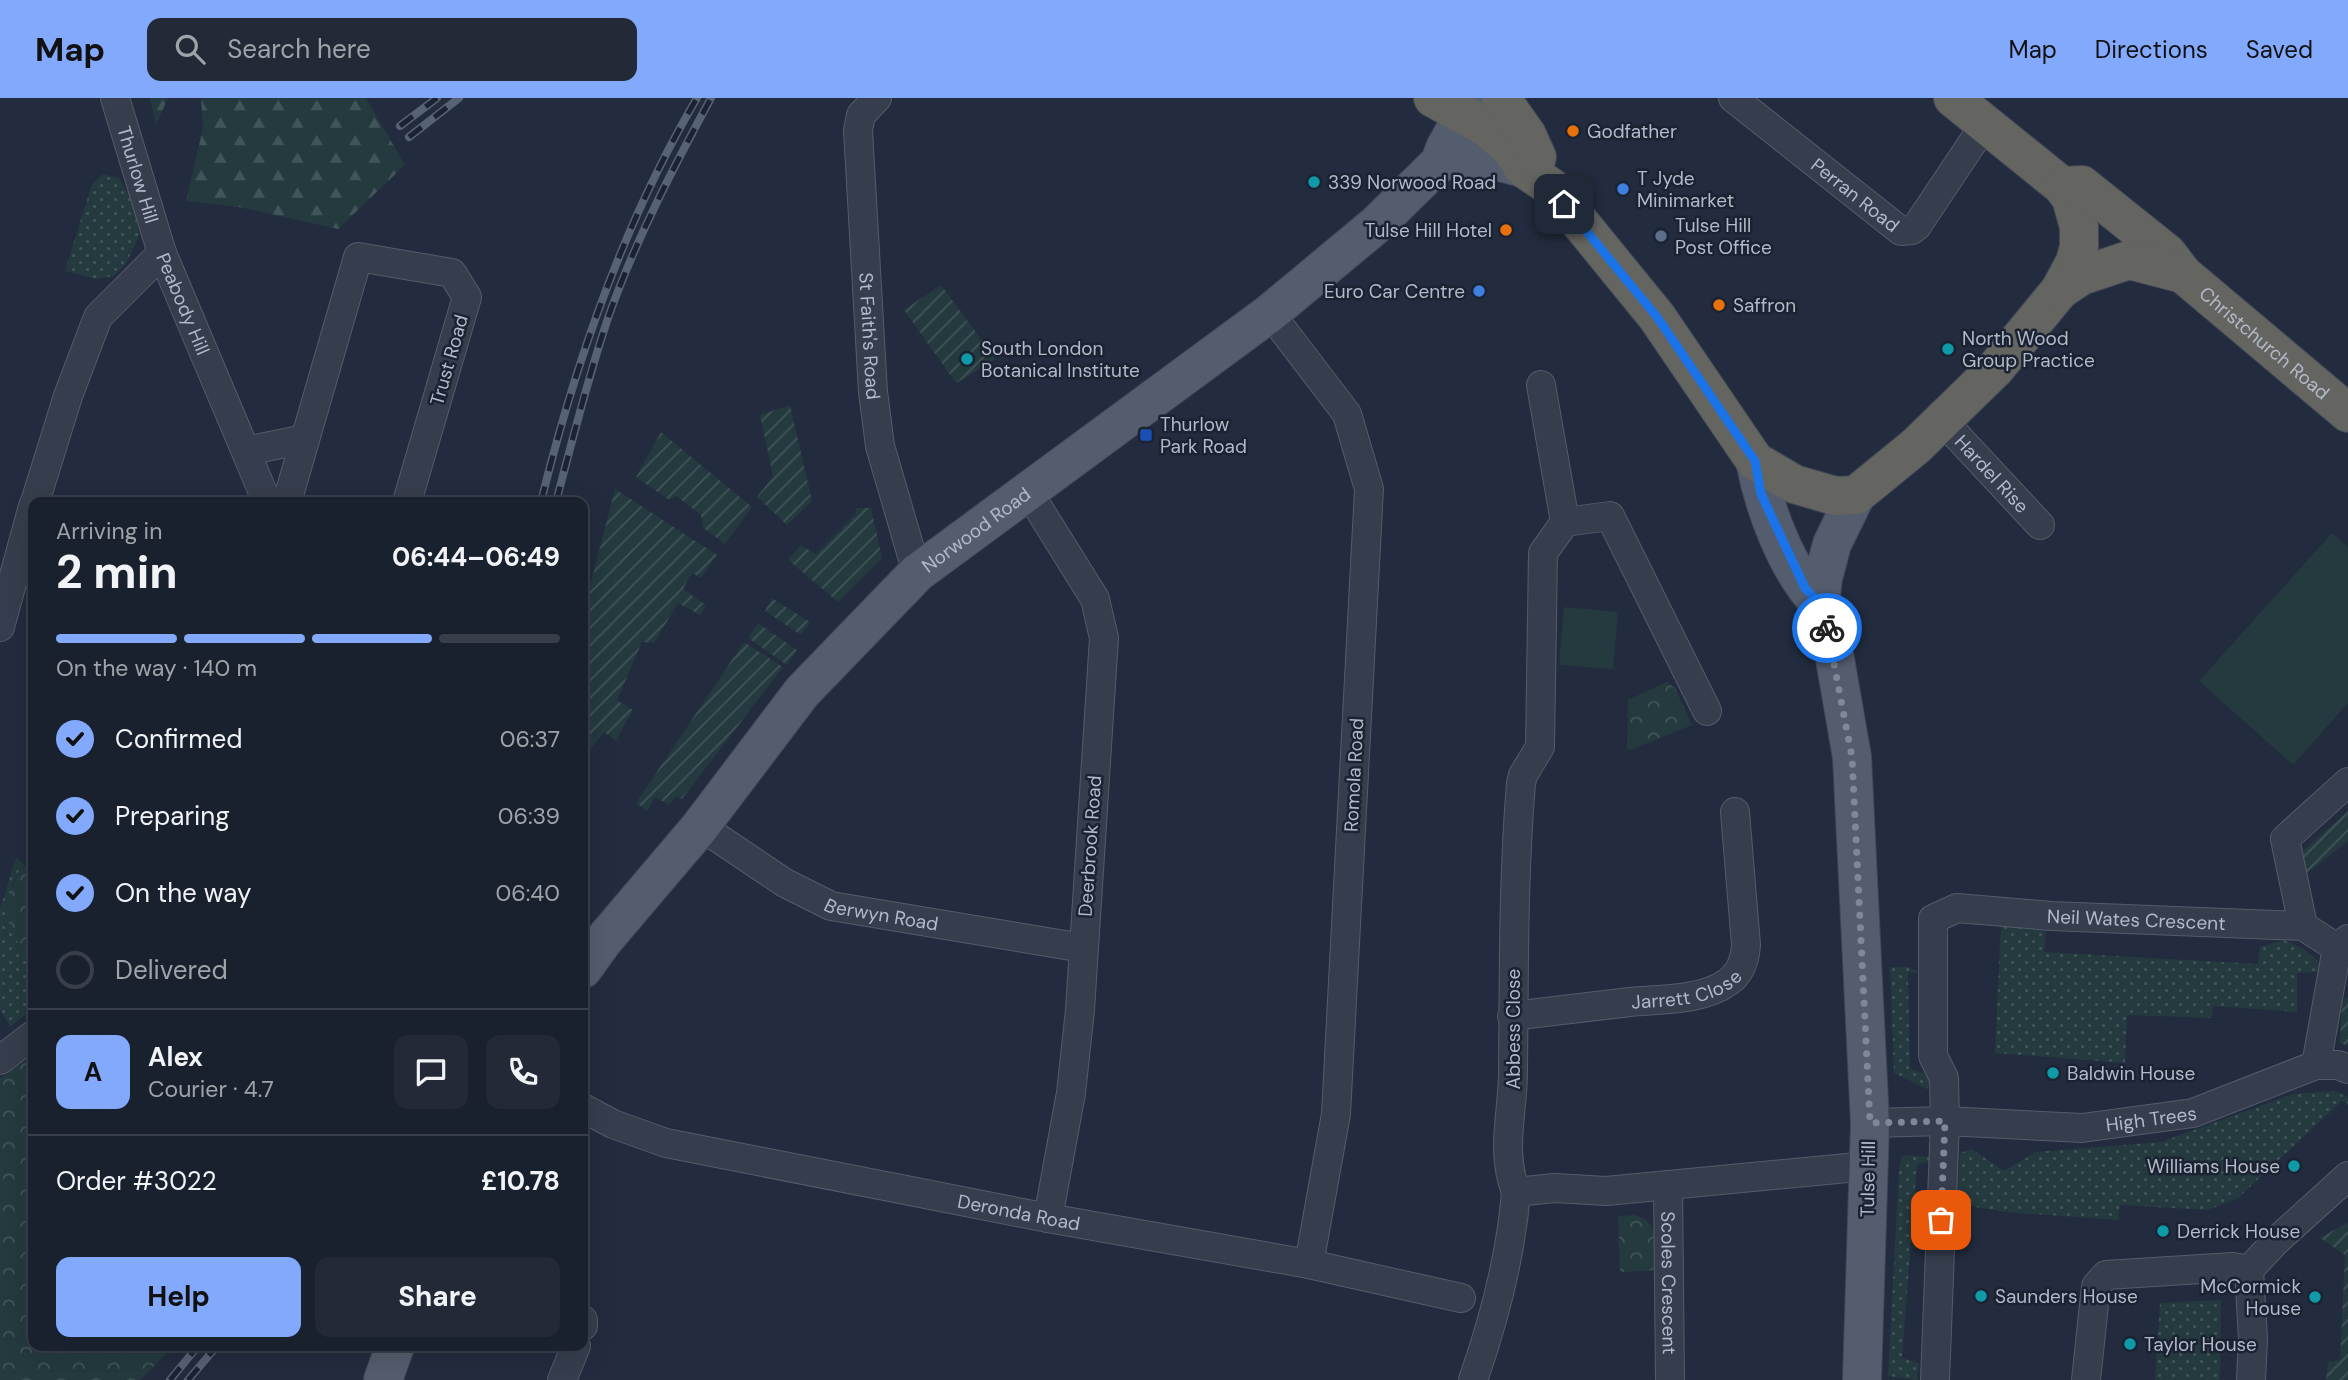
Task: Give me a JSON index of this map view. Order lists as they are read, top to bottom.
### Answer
{
  "streets": {
    "highway": ["Christchurch Road", "Hardel Rise", "Tulse Hill"],
    "main road": ["Norwood Road"],
    "street": [
      "Thurlow Hill",
      "Perran Road",
      "Peabody Hill",
      "St Faith's Road",
      "Trust Road",
      "Romola Road",
      "Deerbrook Road",
      "Berwyn Road",
      "Neil Wates Crescent",
      "Jarrett Close",
      "Abbess Close",
      "High Trees",
      "Deronda Road",
      "Scoles Crescent"
    ]
  },
  "crossings": [
    ["Thurlow Hill", "Peabody Hill"],
    ["Perran Road", "Christchurch Road"],
    ["St Faith's Road", "Norwood Road"],
    ["Christchurch Road", "Hardel Rise"],
    ["Hardel Rise", "Tulse Hill"],
    ["Norwood Road", "Romola Road"],
    ["Norwood Road", "Deerbrook Road"],
    ["Norwood Road", "Berwyn Road"],
    ["Norwood Road", "Tulse Hill"],
    ["Romola Road", "Deronda Road"],
    ["Deerbrook Road", "Berwyn Road"],
    ["Deerbrook Road", "Deronda Road"],
    ["Neil Wates Crescent", "High Trees"],
    ["Jarrett Close", "Abbess Close"],
    ["High Trees", "Tulse Hill"]
  ],
  "places": {
    "other": [
      "Godfather",
      "339 Norwood Road",
      "T Jyde Minimarket",
      "Tulse Hill Hotel",
      "Tulse Hill Post Office",
      "Euro Car Centre",
      "Saffron",
      "North Wood Group Practice",
      "South London Botanical Institute",
      "Baldwin House",
      "Williams House",
      "Derrick House",
      "Saunders House",
      "McCormick House",
      "Taylor House"
    ],
    "transit": ["Thurlow Park Road"]
  },
  "page": {
    "header": "Map",
    "search": "Search here",
    "nav": ["Map", "Directions", "Saved"],
    "heading": ["2 min", "Arriving in", "06:44–06:49"],
    "panel": [
      "Alex",
      "Courier · 4.7",
      "Order #3022",
      "£10.78"
    ],
    "bar": "On the way · 140 m",
    "list": [
      ["Confirmed", "06:37"],
      ["Preparing", "06:39"],
      ["On the way", "06:40"],
      "Delivered"
    ],
    "round": "A",
    "buttons": ["Help", "Share"]
  }
}
